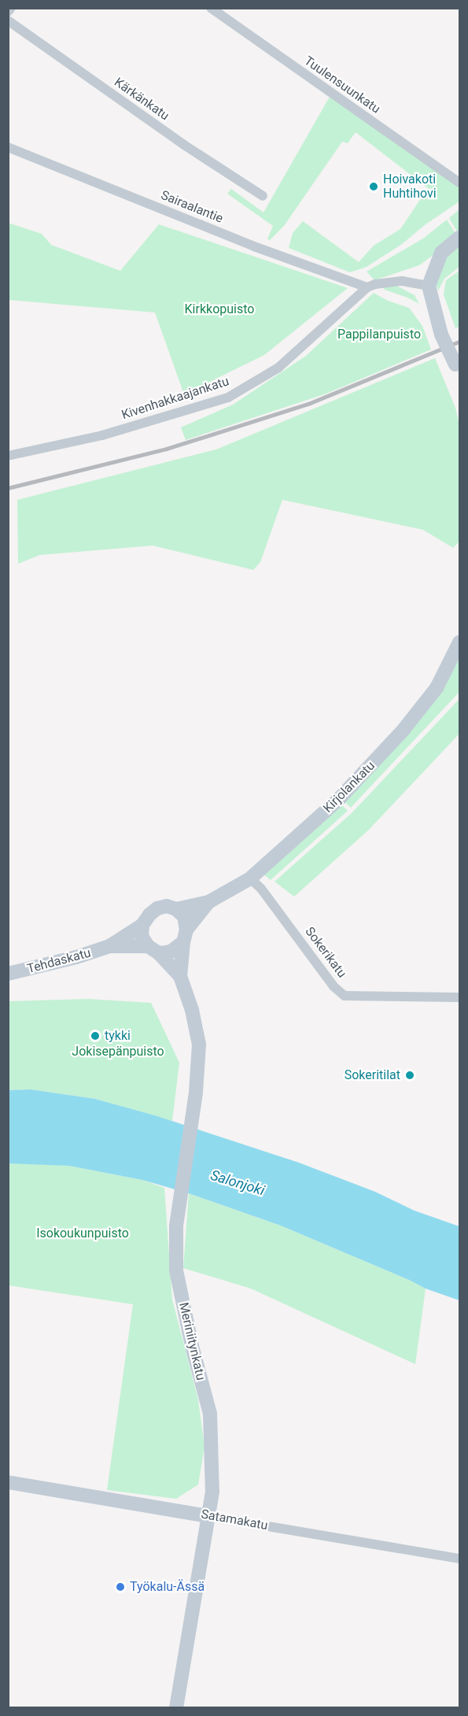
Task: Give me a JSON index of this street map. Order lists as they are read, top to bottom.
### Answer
{
  "streets": {
    "main road": [
      "Kirjolankatu",
      "Tehdaskatu",
      "Meriniitynkatu",
      "Satamakatu"
    ],
    "street": [
      "Tuulensuunkatu",
      "Kärkänkatu",
      "Sairaalantie",
      "Kivenhakkaajankatu",
      "Sokerikatu"
    ]
  },
  "crossings": [
    ["Sairaalantie", "Kivenhakkaajankatu"],
    ["Kirjolankatu", "Sokerikatu"],
    ["Kirjolankatu", "Tehdaskatu"],
    ["Kirjolankatu", "Meriniitynkatu"],
    ["Tehdaskatu", "Meriniitynkatu"],
    ["Meriniitynkatu", "Satamakatu"]
  ],
  "water": ["Salonjoki"],
  "parks": [
    "Kirkkopuisto",
    "Pappilanpuisto",
    "Jokisepänpuisto",
    "Isokoukunpuisto"
  ],
  "places": [
    "Hoivakoti Huhtihovi",
    "tykki",
    "Sokeritilat",
    "Työkalu-Ässä"
  ]
}
